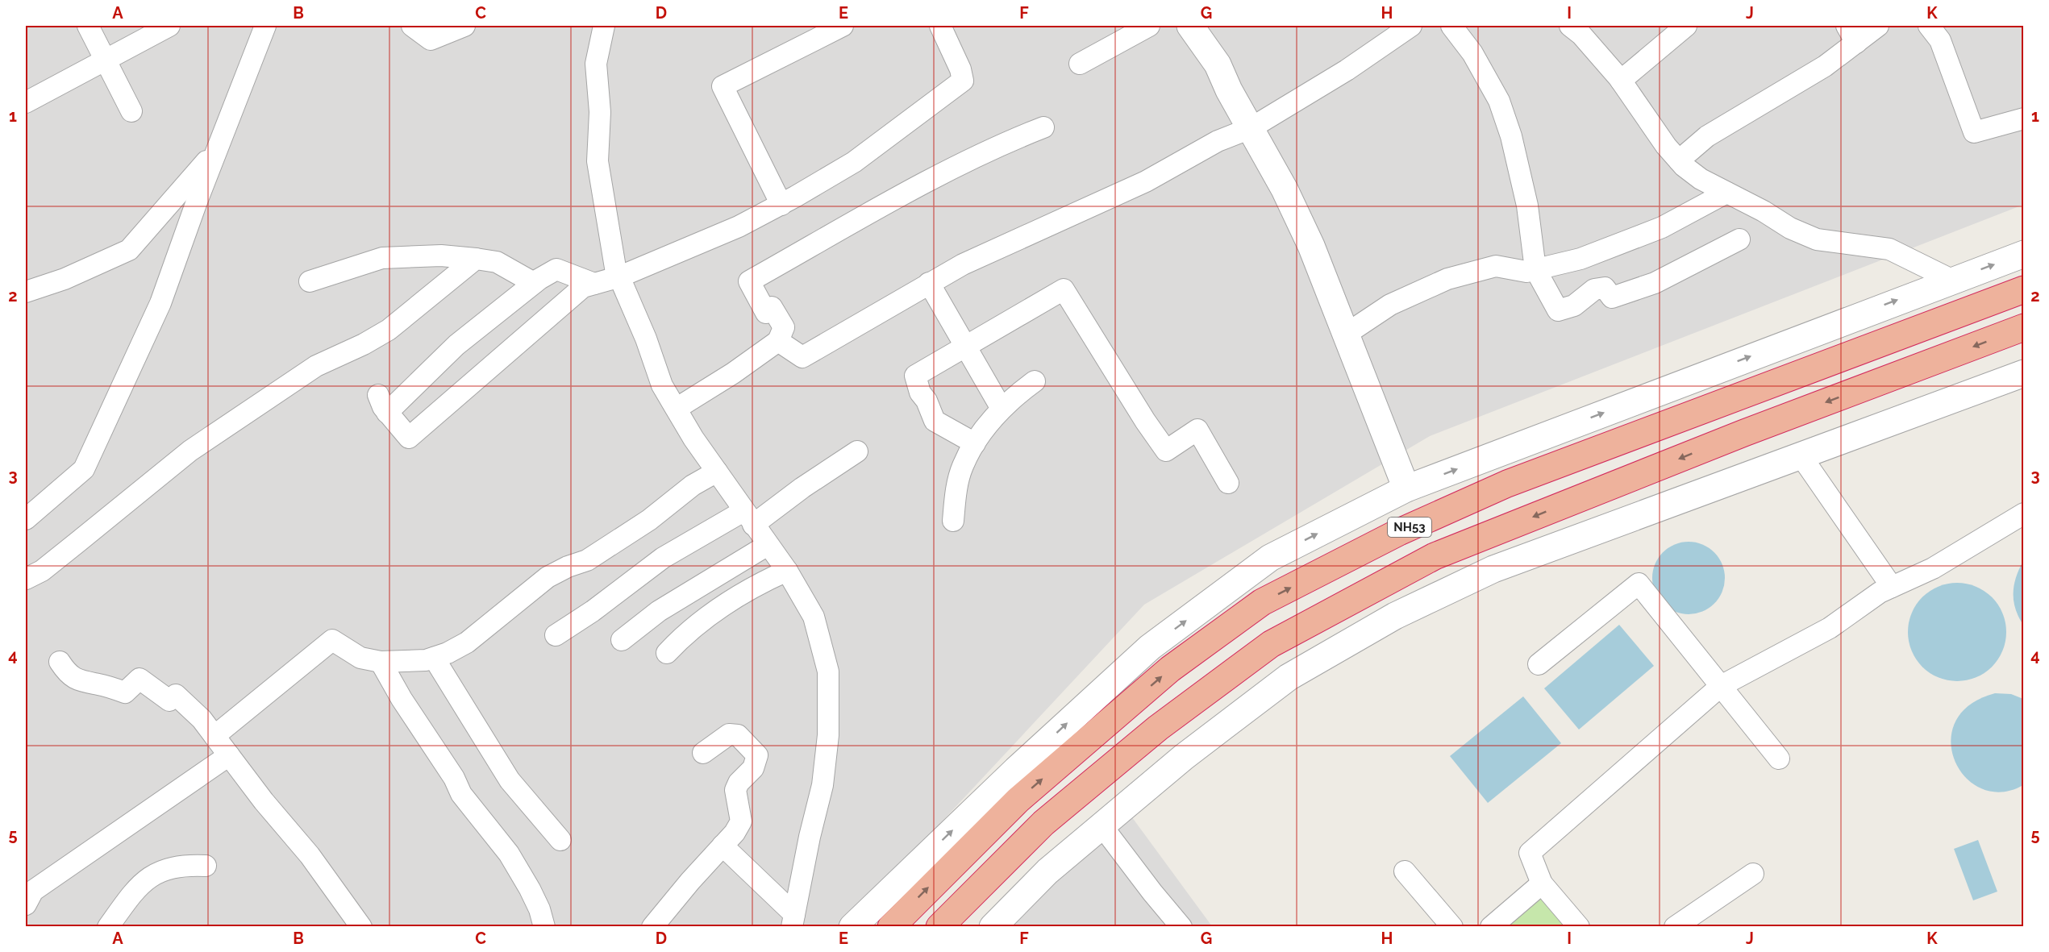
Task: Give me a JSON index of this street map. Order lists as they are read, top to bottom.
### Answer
{
  "streets": {
    "highway": ["NH53"]
  },
  "grid": {
    "columns": [
      "A",
      "B",
      "C",
      "D",
      "E",
      "F",
      "G",
      "H",
      "I",
      "J",
      "K"
    ],
    "rows": [
      "1",
      "2",
      "3",
      "4",
      "5"
    ]
  }
}
